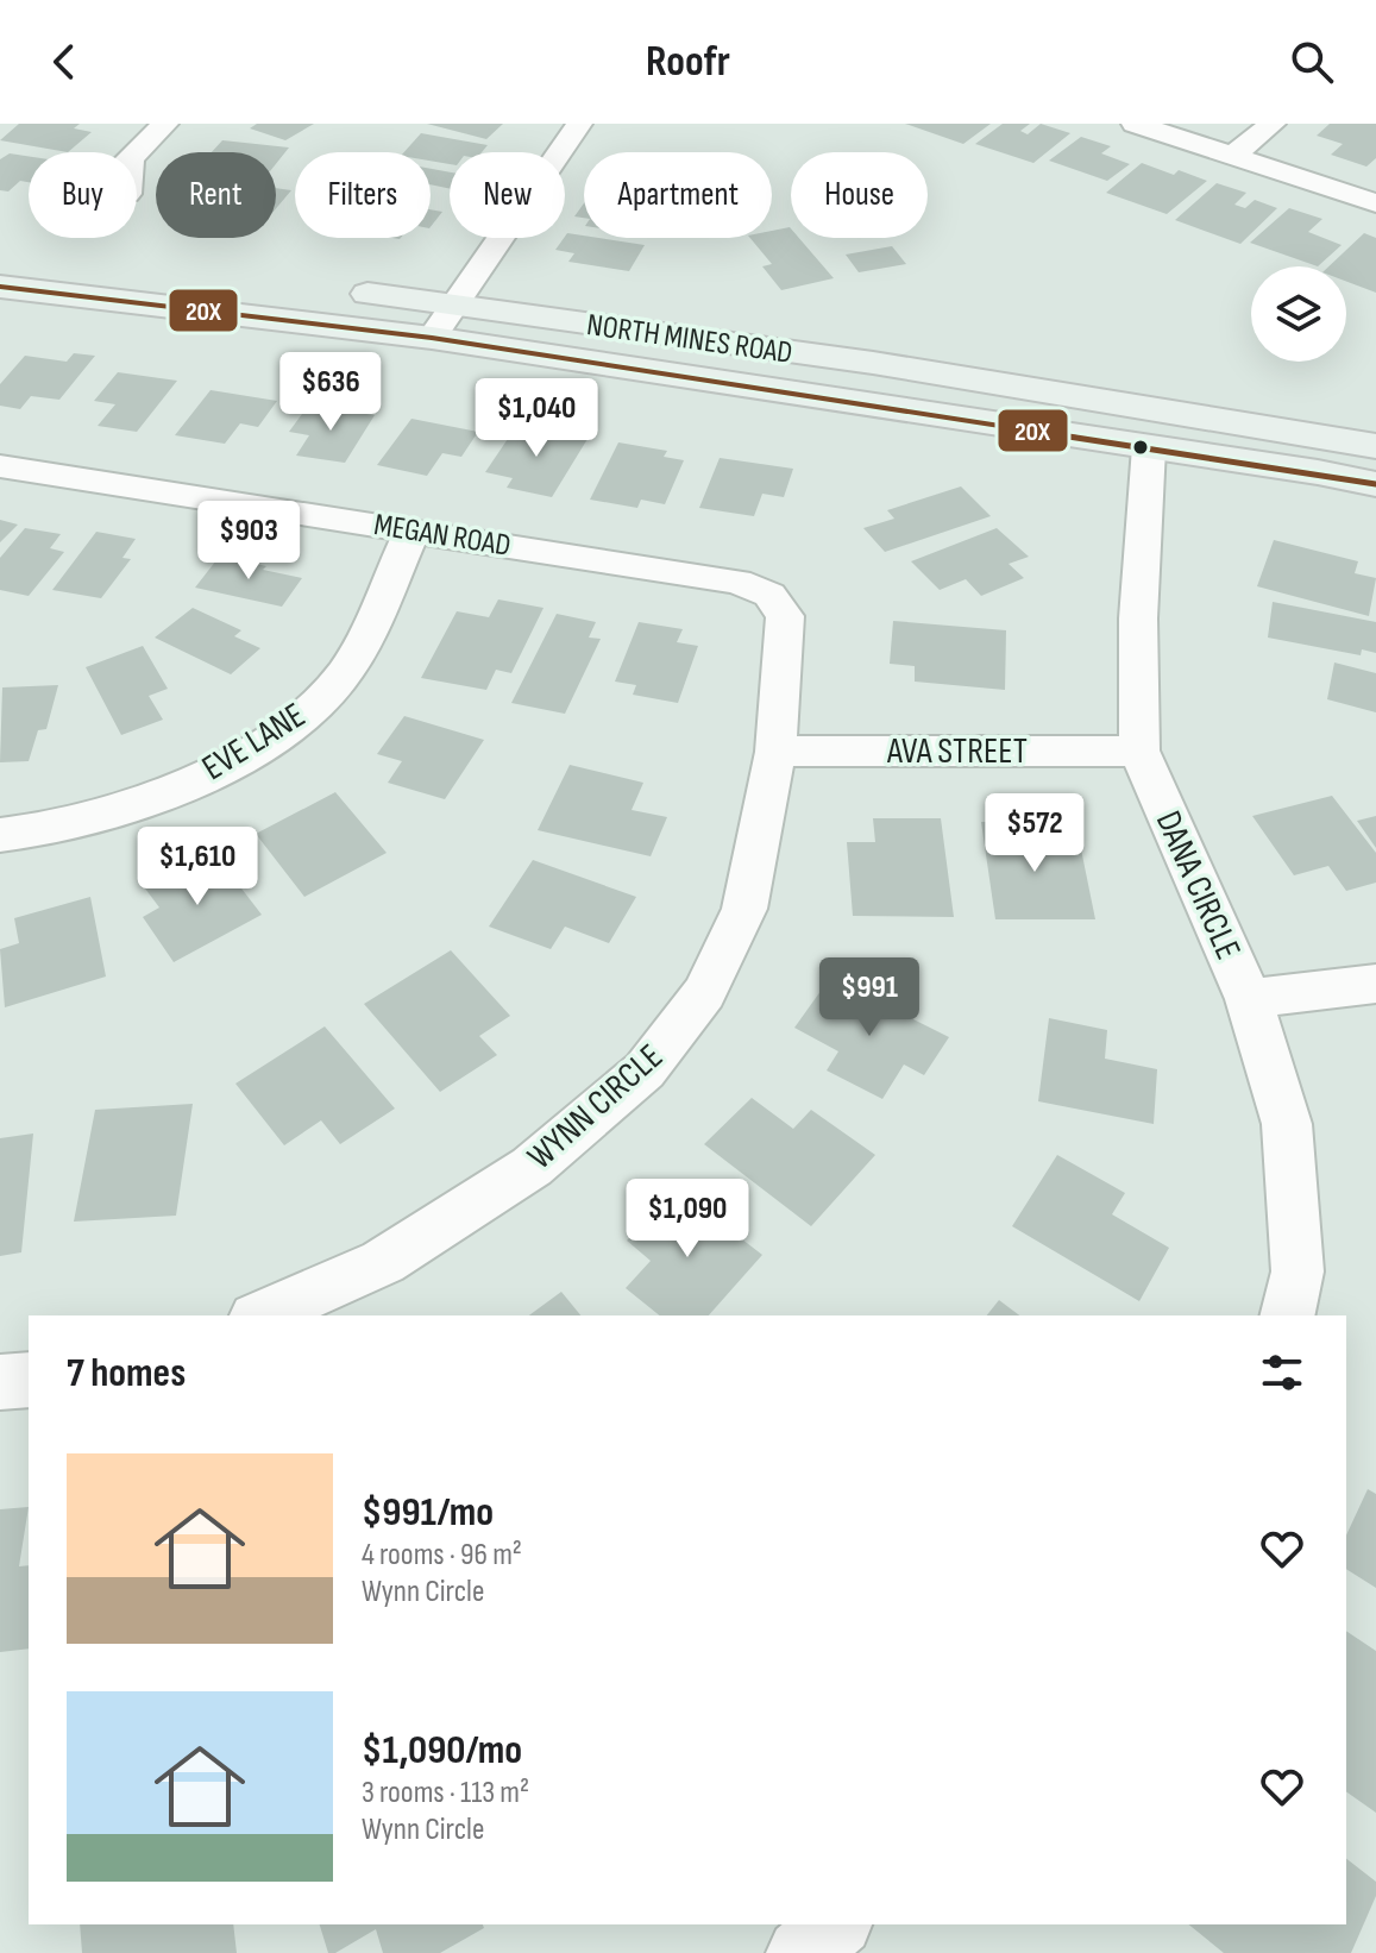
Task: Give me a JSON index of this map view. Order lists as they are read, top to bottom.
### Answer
{
  "streets": {
    "main road": ["NORTH MINES ROAD"],
    "street": [
      "MEGAN ROAD",
      "EVE LANE",
      "AVA STREET",
      "DANA CIRCLE",
      "WYNN CIRCLE"
    ]
  },
  "crossings": [
    ["NORTH MINES ROAD", "DANA CIRCLE"],
    ["MEGAN ROAD", "EVE LANE"],
    ["MEGAN ROAD", "WYNN CIRCLE"],
    ["AVA STREET", "DANA CIRCLE"],
    ["AVA STREET", "WYNN CIRCLE"]
  ],
  "lines": ["transit line 20X"],
  "page": {
    "header": "Roofr",
    "chip": [
      "Buy",
      "Rent",
      "Filters",
      "New",
      "Apartment",
      "House"
    ],
    "price": [
      "$636",
      "$1,040",
      "$903",
      "$572",
      "$1,610",
      "$991",
      "$1,090"
    ],
    "heading": "7 homes",
    "list": [
      {
        "name": "$991/mo",
        "note": "4 rooms · 96 m² · Wynn Circle"
      },
      {
        "name": "$1,090/mo",
        "note": "3 rooms · 113 m² · Wynn Circle"
      }
    ]
  }
}
